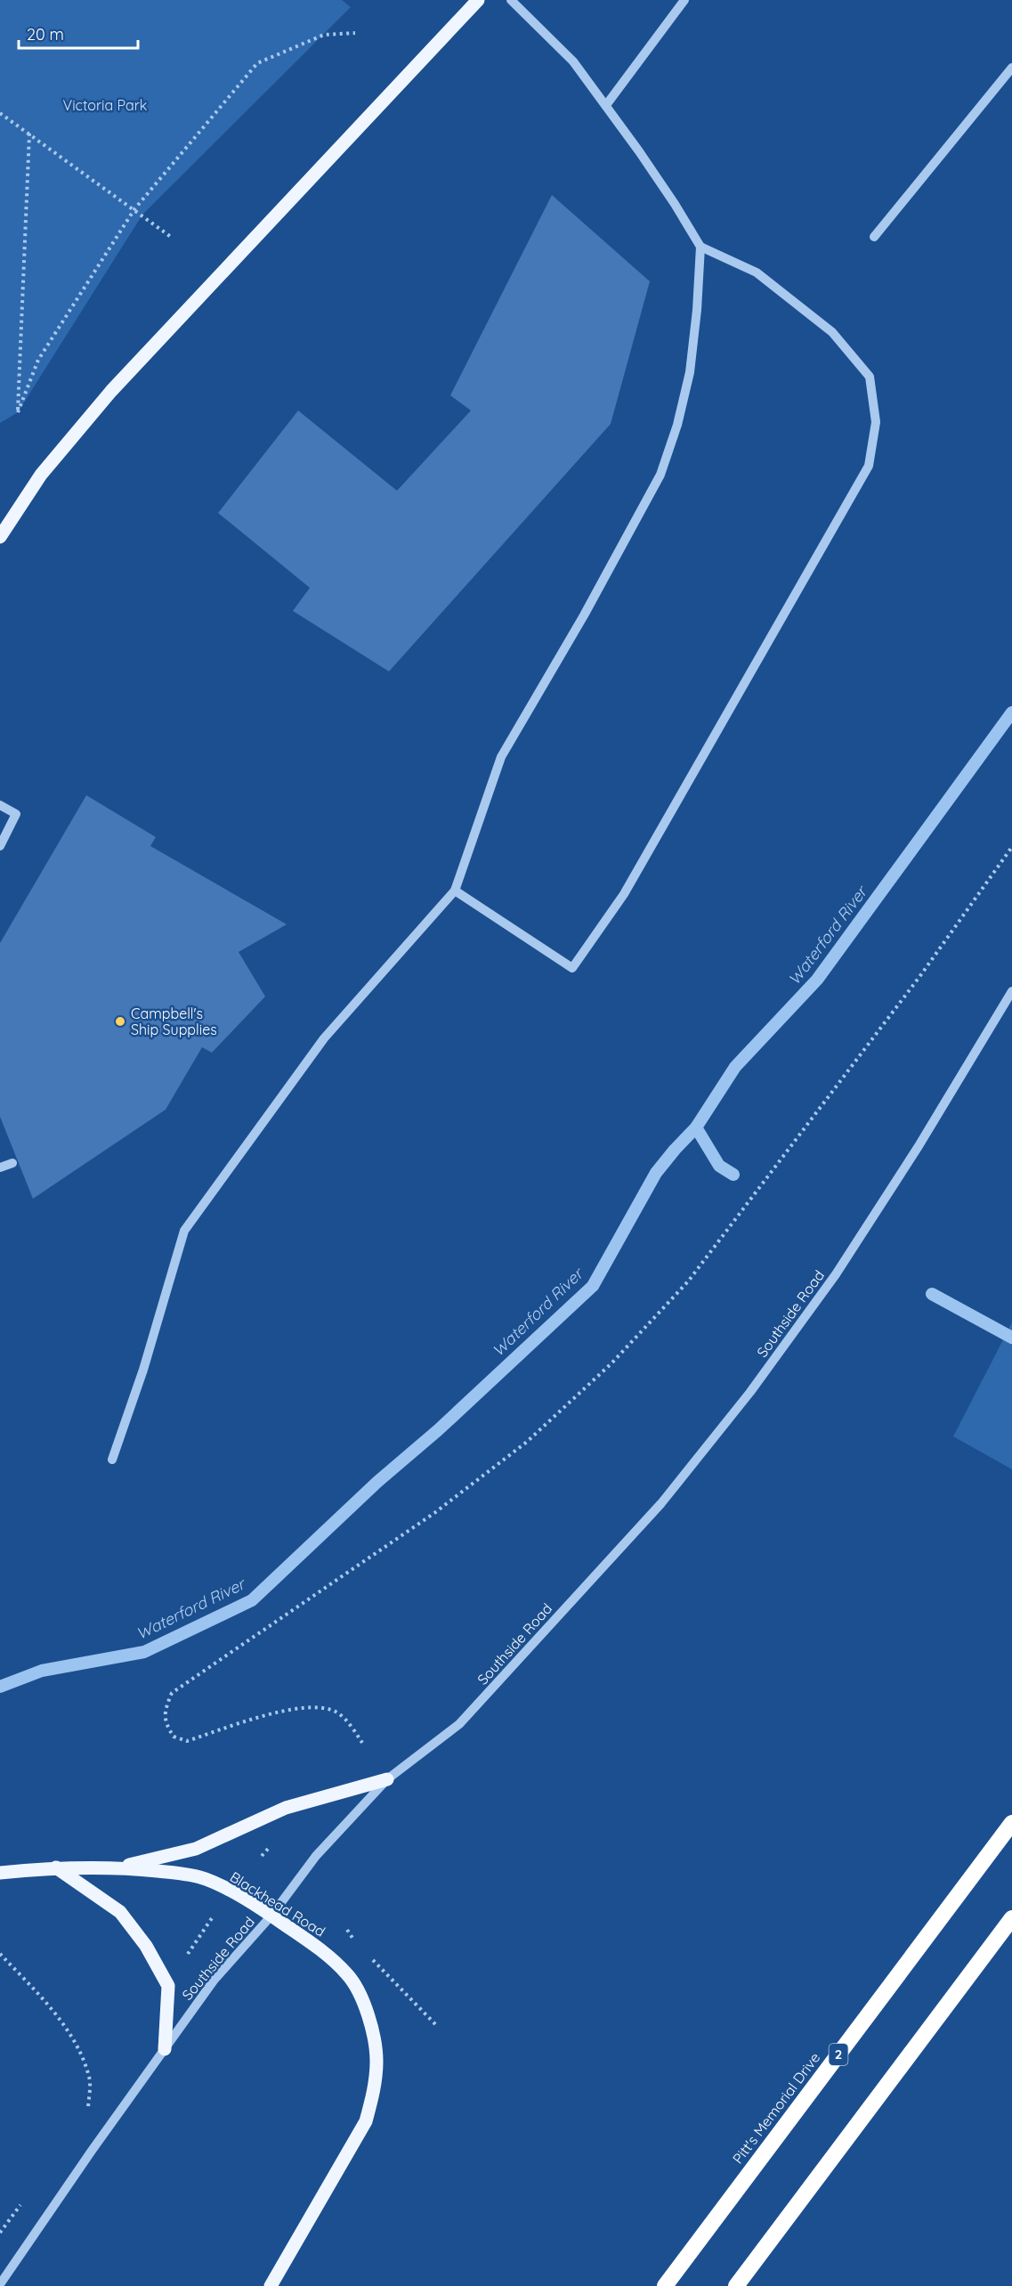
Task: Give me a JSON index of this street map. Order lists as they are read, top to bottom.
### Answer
{
  "streets": {
    "highway": ["2", "Pitt's Memorial Drive"],
    "main road": ["Blackhead Road"],
    "street": ["Southside Road"]
  },
  "crossings": [
    ["Southside Road", "Blackhead Road"]
  ],
  "water": ["Waterford River"],
  "parks": ["Victoria Park"],
  "places": ["Campbell's Ship Supplies"],
  "scale_bar": "20 m"
}
